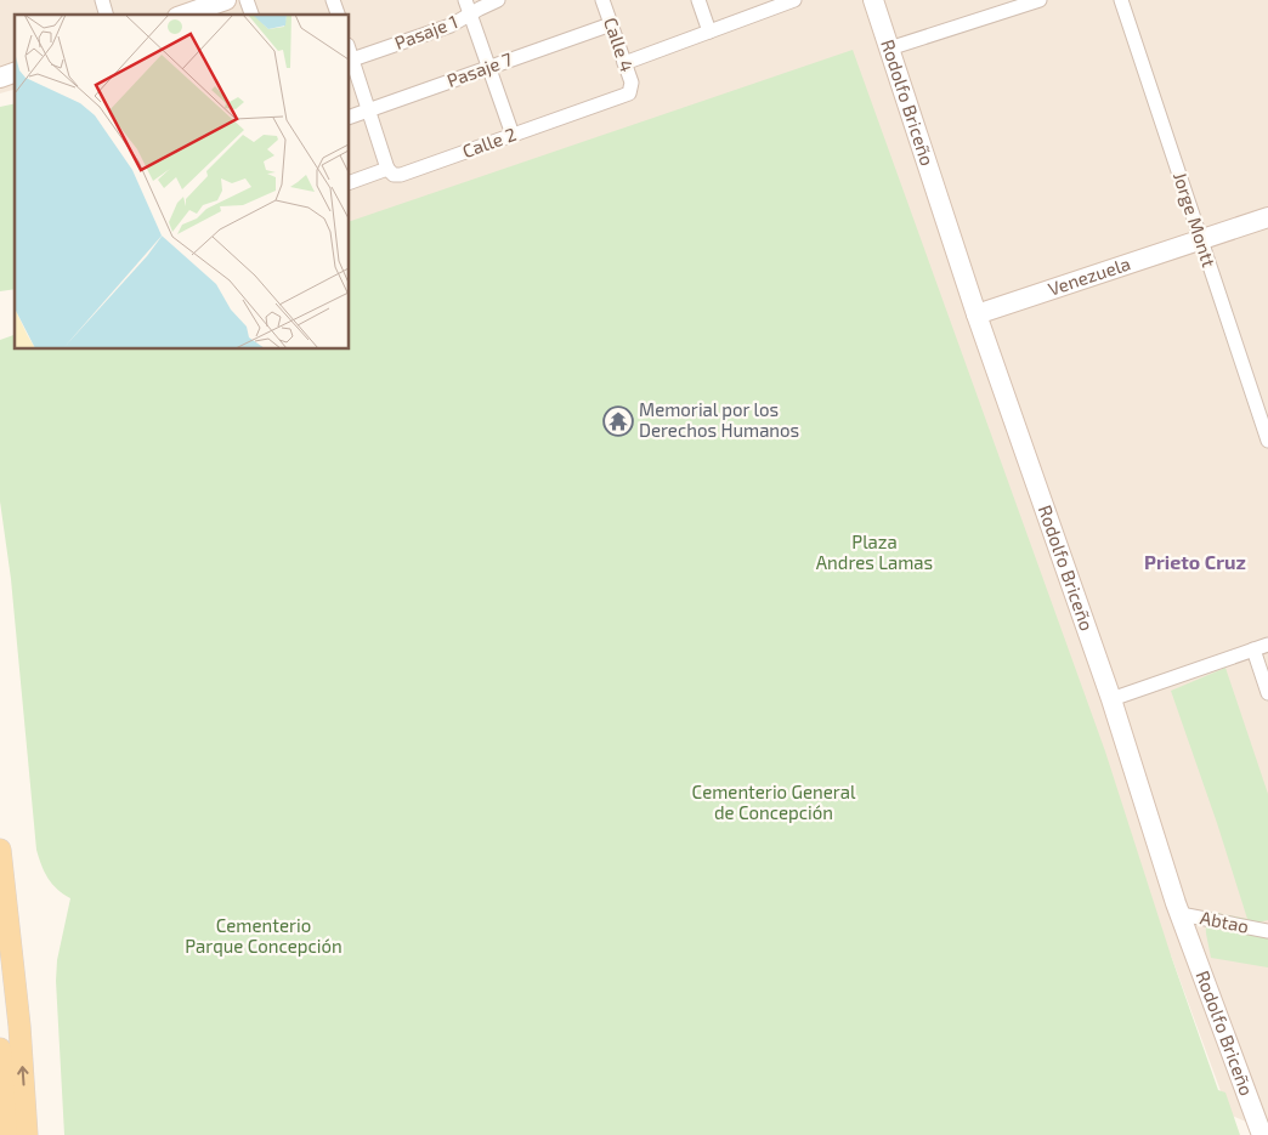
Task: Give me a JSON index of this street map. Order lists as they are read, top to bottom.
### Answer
{
  "streets": {
    "street": [
      "Pasaje 1",
      "Calle 4",
      "Pasaje 7",
      "Rodolfo Briceño",
      "Calle 2",
      "Jorge Montt",
      "Venezuela",
      "Abtao"
    ]
  },
  "crossings": [
    ["Calle 4", "Pasaje 7"],
    ["Calle 4", "Calle 2"],
    ["Rodolfo Briceño", "Venezuela"],
    ["Rodolfo Briceño", "Abtao"],
    ["Jorge Montt", "Venezuela"]
  ],
  "districts": ["Prieto Cruz"],
  "parks": ["Plaza Andres Lamas", "Cementerio General de Concepción", "Cementerio Parque Concepción"],
  "places": {
    "temple": ["Memorial por los Derechos Humanos"]
  }
}
